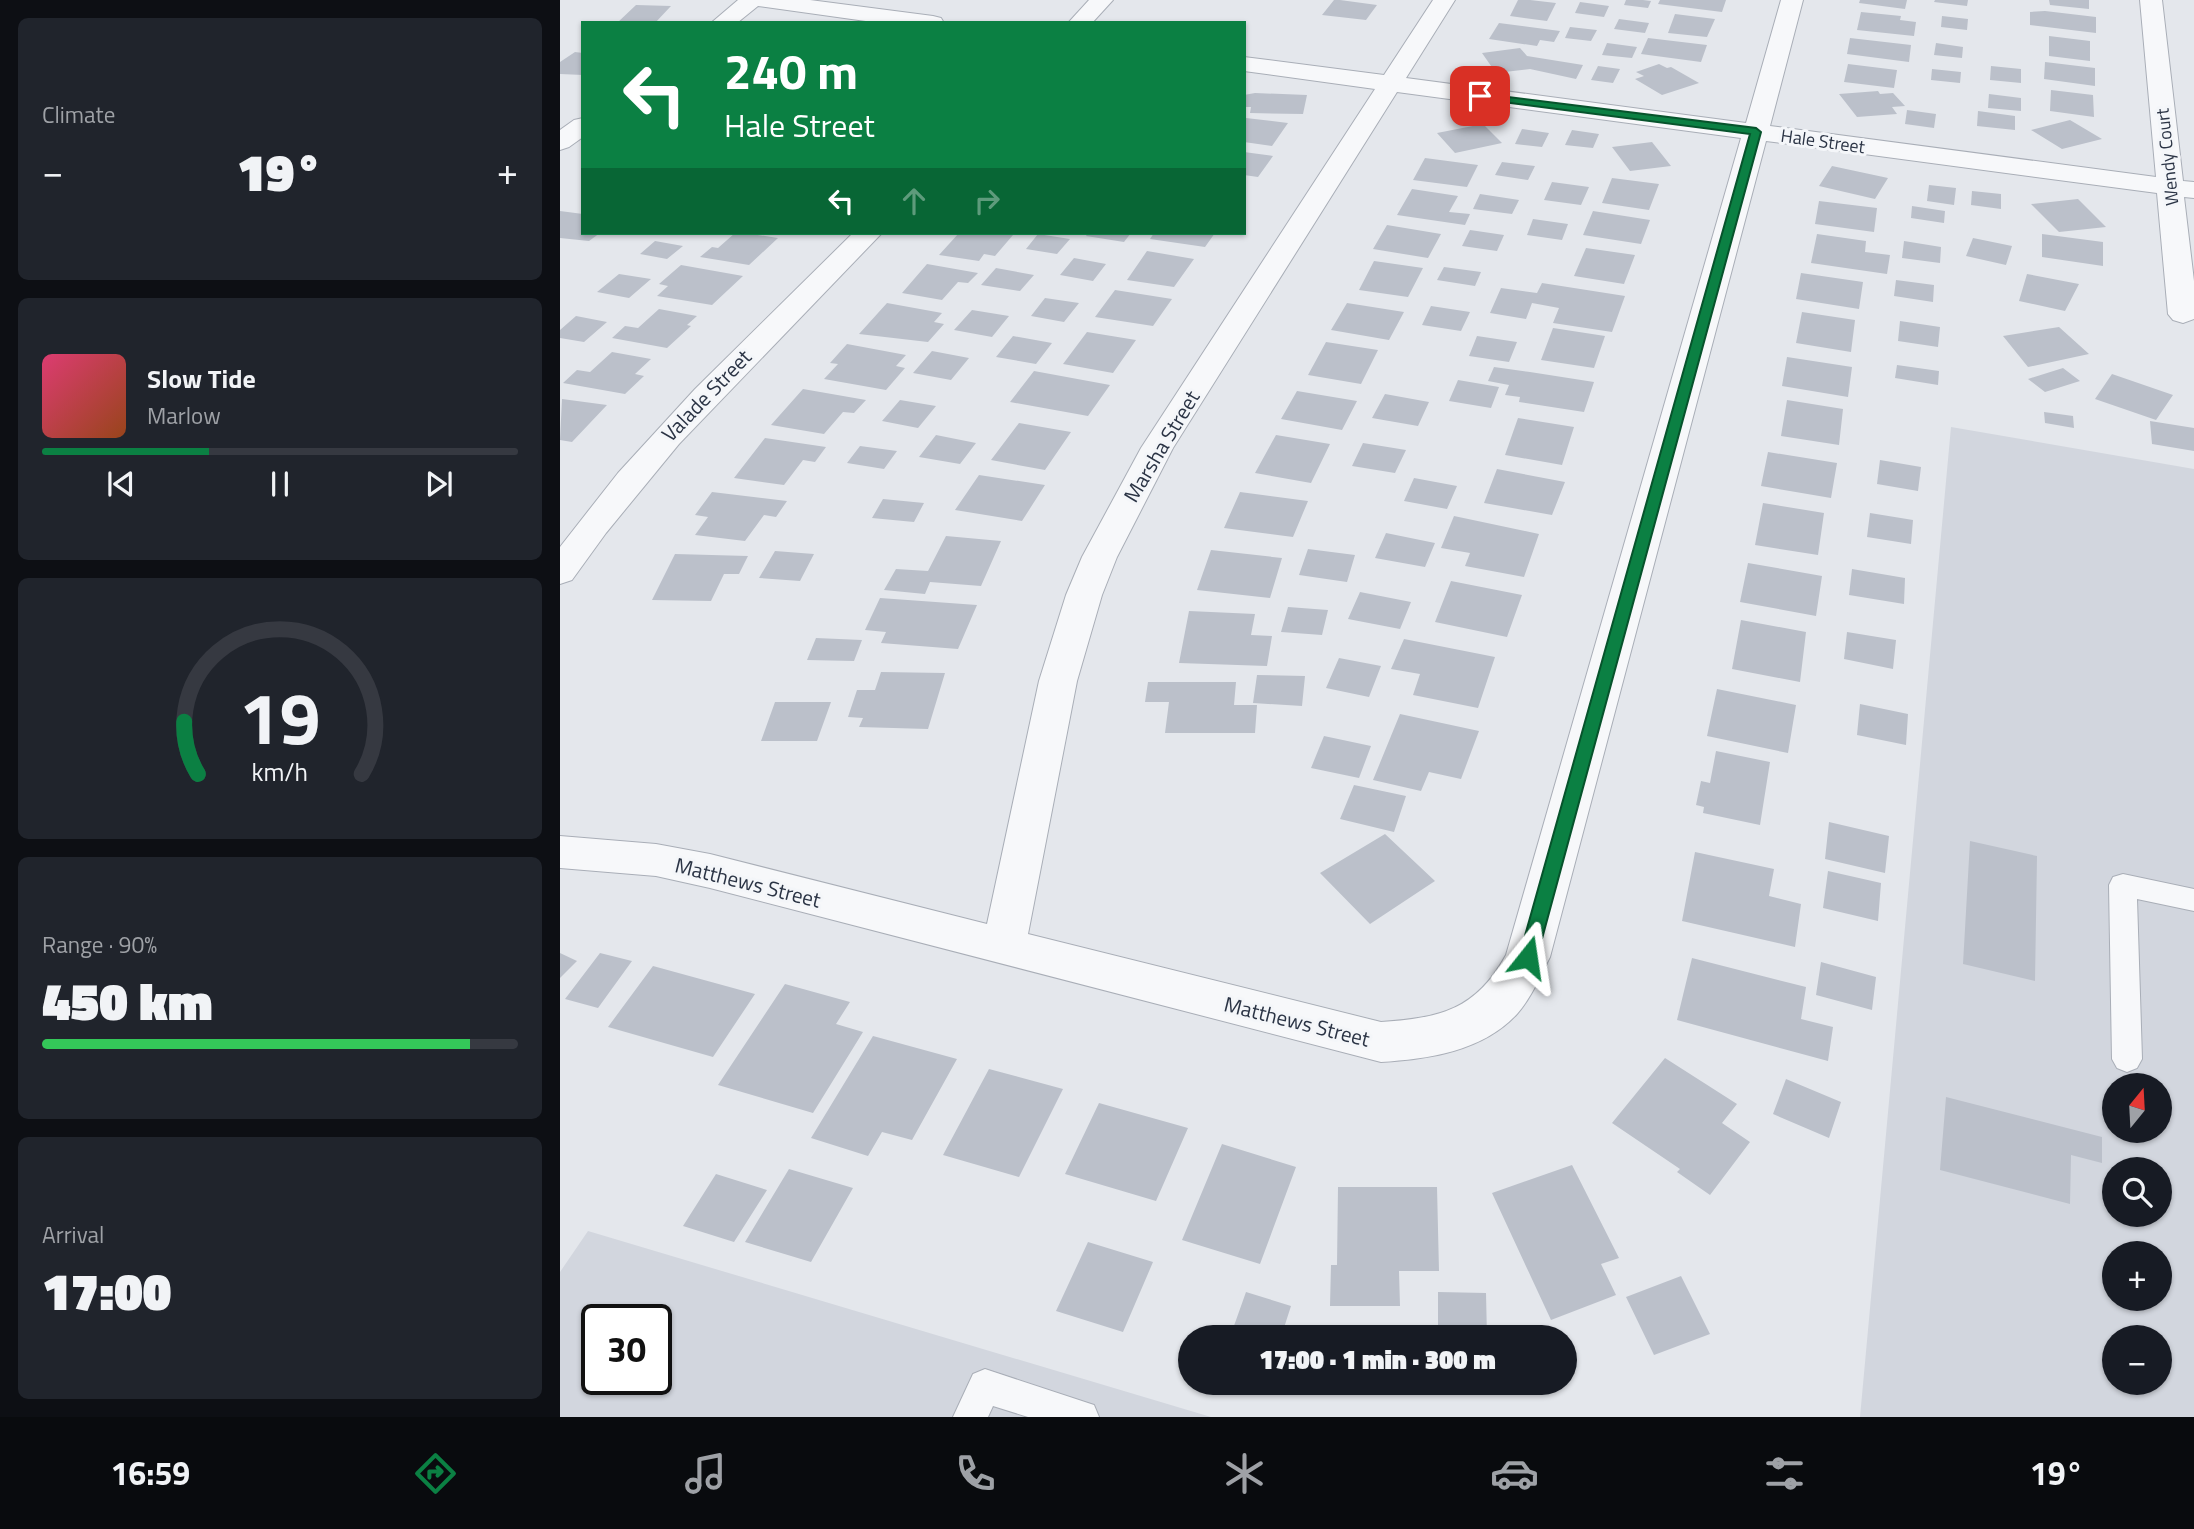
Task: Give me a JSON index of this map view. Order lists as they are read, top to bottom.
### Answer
{
  "streets": {
    "street": [
      "Hale Street",
      "Wendy Court",
      "Valade Street",
      "Marsha Street",
      "Matthews Street"
    ]
  },
  "crossings": [
    ["Hale Street", "Wendy Court"],
    ["Hale Street", "Marsha Street"],
    ["Hale Street", "Matthews Street"],
    ["Marsha Street", "Matthews Street"]
  ],
  "north": "top",
  "page": {
    "tile": [
      "Climate",
      ["Range · 90%", "450 km"],
      ["Arrival", "17:00"]
    ],
    "turn": ["240 m", "Hale Street"],
    "heat": ["−", "19°", "+"],
    "song": ["Slow Tide", "Marlow"],
    "map_buttons": ["+", "−"],
    "limit": "30",
    "trip": "17:00 · 1 min · 300 m",
    "tabs": ["16:59", "19°"],
    "gauge": ["19", "km/h"]
  }
}
